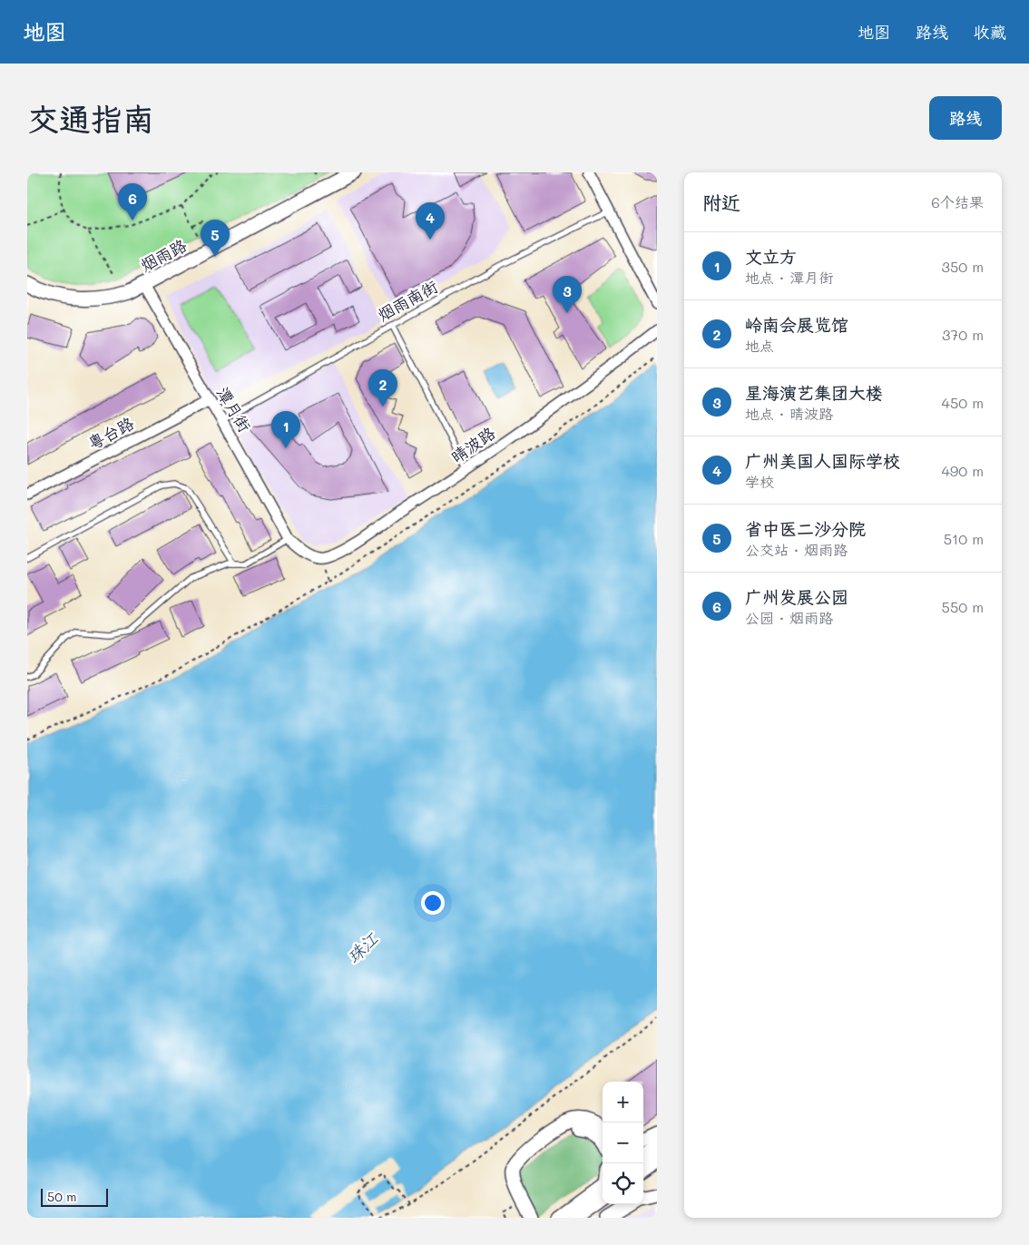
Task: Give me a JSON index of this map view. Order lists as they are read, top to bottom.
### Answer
{
  "streets": {
    "main road": ["烟雨路"],
    "street": ["潭月街", "粤台路", "晴波路"],
    "lane": ["烟雨南街"]
  },
  "crossings": [
    ["烟雨路", "潭月街"],
    ["烟雨南街", "潭月街"],
    ["潭月街", "粤台路"],
    ["潭月街", "晴波路"]
  ],
  "water": ["珠江"],
  "scale_bar": "50 m",
  "page": {
    "header": "地图",
    "nav": ["地图", "路线", "收藏"],
    "buttons": "路线",
    "title": "交通指南",
    "heading": ["附近", "6个结果"],
    "pins": [
      "6",
      "4",
      "5",
      "3",
      "2",
      "1"
    ],
    "list": [
      {
        "mark": "1",
        "name": "文立方",
        "note": "地点 · 潭月街",
        "value": "350 m"
      },
      {
        "mark": "2",
        "name": "岭南会展览馆",
        "note": "地点",
        "value": "370 m"
      },
      {
        "mark": "3",
        "name": "星海演艺集团大楼",
        "note": "地点 · 晴波路",
        "value": "450 m"
      },
      {
        "mark": "4",
        "name": "广州美国人国际学校",
        "note": "学校",
        "value": "490 m"
      },
      {
        "mark": "5",
        "name": "省中医二沙分院",
        "note": "公交站 · 烟雨路",
        "value": "510 m"
      },
      {
        "mark": "6",
        "name": "广州发展公园",
        "note": "公园 · 烟雨路",
        "value": "550 m"
      }
    ],
    "map_buttons": ["+", "−"],
    "scale": "50 m"
  }
}
